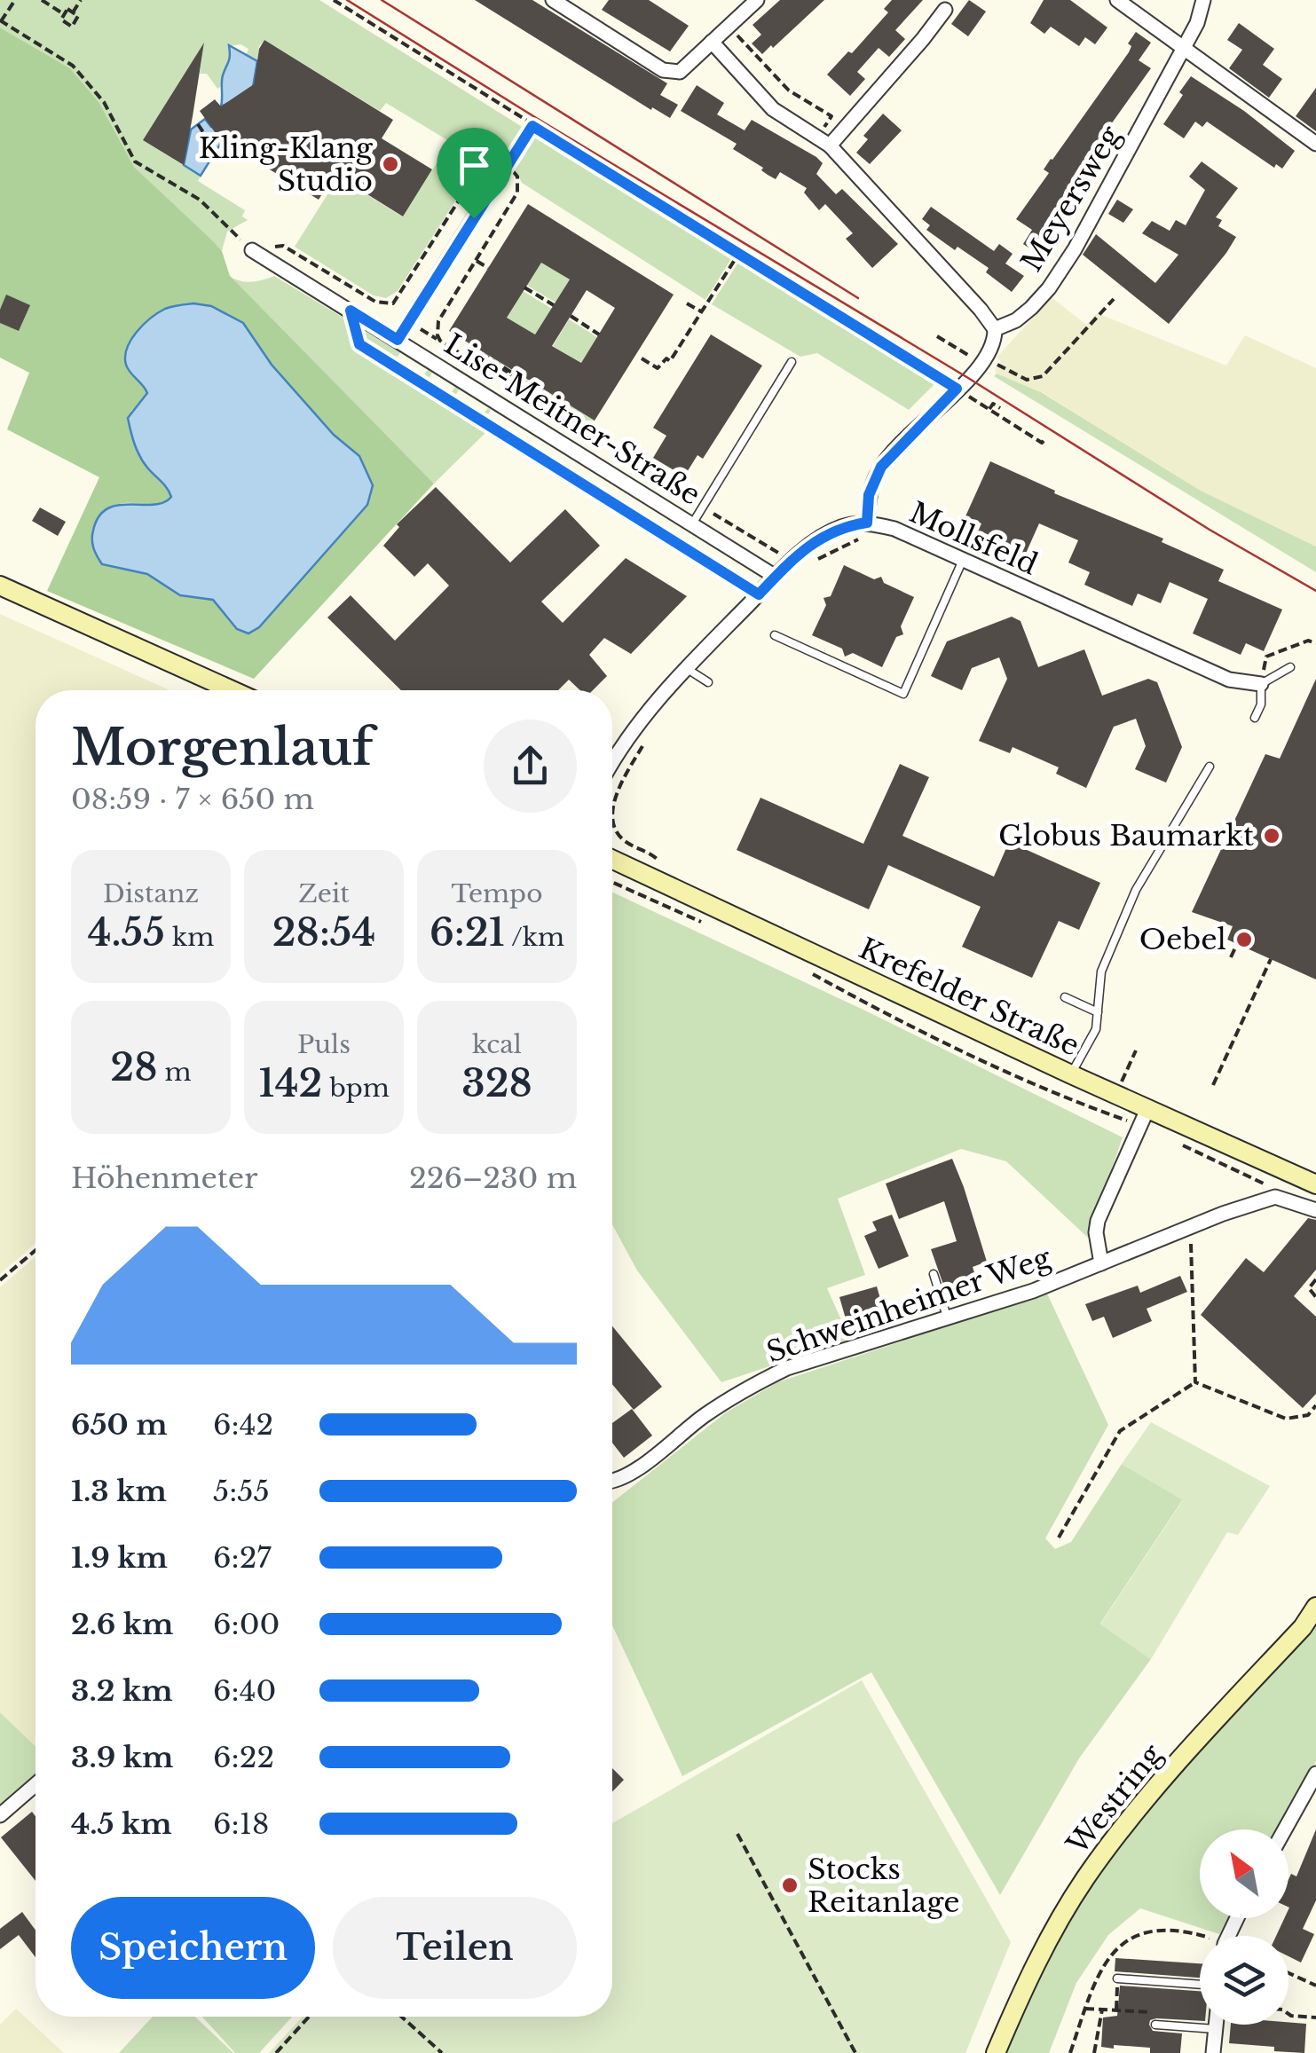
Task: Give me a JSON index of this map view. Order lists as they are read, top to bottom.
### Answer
{
  "streets": {
    "main road": ["Krefelder Straße", "Westring"],
    "street": [
      "Meyersweg",
      "Lise-Meitner-Straße",
      "Mollsfeld",
      "Schweinheimer Weg"
    ]
  },
  "crossings": [
    ["Lise-Meitner-Straße", "Mollsfeld"]
  ],
  "places": [
    "Kling-Klang Studio",
    "Globus Baumarkt",
    "Oebel",
    "Stocks Reitanlage"
  ],
  "north": "top left",
  "page": {
    "heading": ["Morgenlauf", "08:59 · 7 × 650 m"],
    "stats": [
      ["Distanz", "4.55 km"],
      ["Zeit", "28:54"],
      ["Tempo", "6:21 /km"],
      ["28 m"],
      ["Puls", "142 bpm"],
      ["kcal", "328"]
    ],
    "chart": ["Höhenmeter", "226–230 m"],
    "list": [
      {
        "name": "650 m",
        "note": "6:42"
      },
      {
        "name": "1.3 km",
        "note": "5:55"
      },
      {
        "name": "1.9 km",
        "note": "6:27"
      },
      {
        "name": "2.6 km",
        "note": "6:00"
      },
      {
        "name": "3.2 km",
        "note": "6:40"
      },
      {
        "name": "3.9 km",
        "note": "6:22"
      },
      {
        "name": "4.5 km",
        "note": "6:18"
      }
    ],
    "buttons": ["Speichern", "Teilen"]
  }
}
